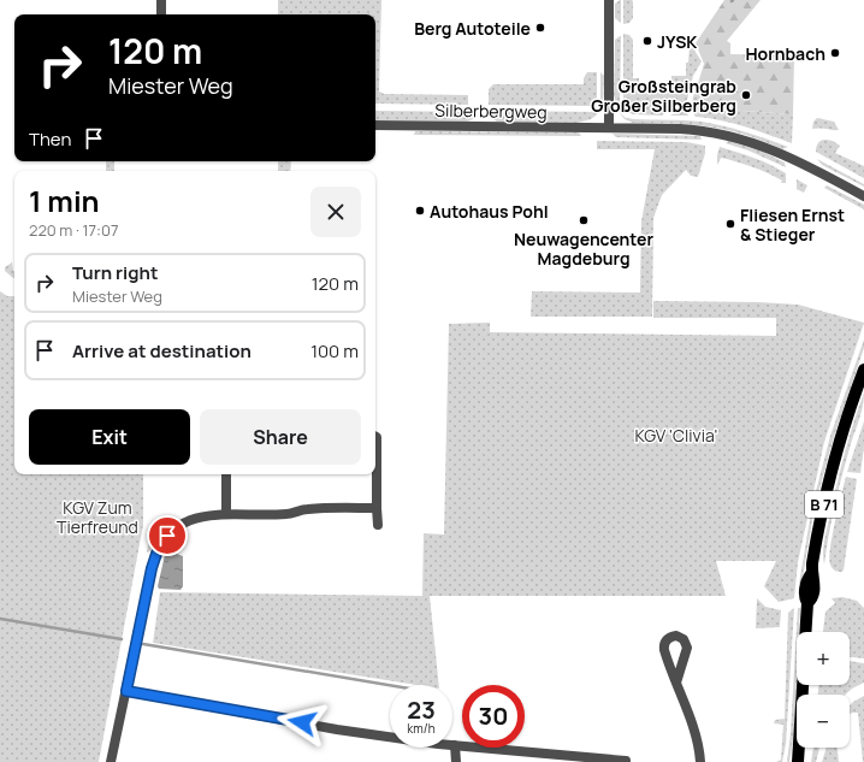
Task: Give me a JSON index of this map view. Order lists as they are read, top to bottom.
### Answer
{
  "streets": {
    "main road": ["B 71"],
    "street": ["Silberbergweg"]
  },
  "parks": ["KGV 'Clivia'", "KGV Zum Tierfreund"],
  "places": [
    "Berg Autoteile",
    "JYSK",
    "Hornbach",
    "Großsteingrab Großer Silberberg",
    "Autohaus Pohl",
    "Neuwagencenter Magdeburg",
    "Fliesen Ernst & Stieger"
  ],
  "page": {
    "turn": ["120 m", "Miester Weg"],
    "then": "Then",
    "heading": ["1 min", "220 m · 17:07"],
    "list": [
      {
        "name": "Turn right",
        "note": "Miester Weg",
        "value": "120 m"
      },
      {
        "name": "Arrive at destination",
        "value": "100 m"
      }
    ],
    "buttons": ["Exit", "Share"],
    "map_buttons": ["+", "−"],
    "speed": "23 km/h",
    "limit": "30"
  }
}
